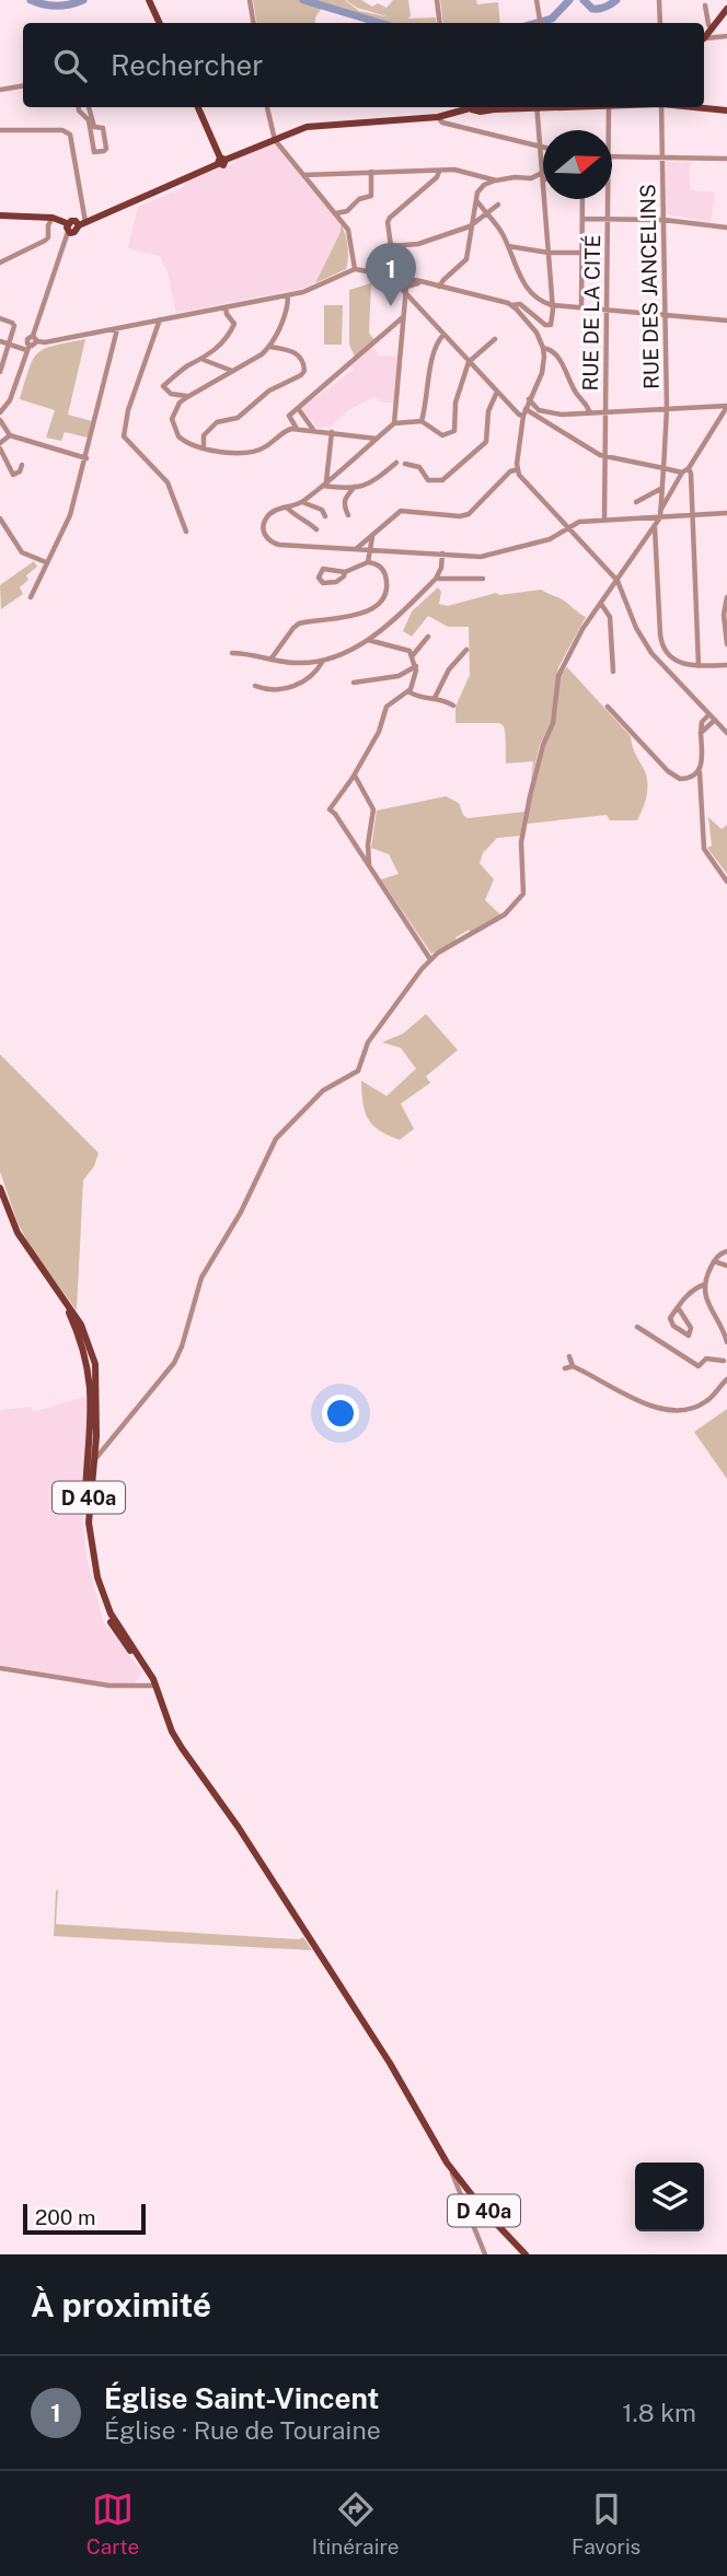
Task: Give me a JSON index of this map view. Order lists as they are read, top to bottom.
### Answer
{
  "streets": {
    "main road": ["D 40a"],
    "street": ["RUE DES JANCELINS", "RUE DE LA CITÉ"]
  },
  "scale_bar": "200 m",
  "north": "right",
  "page": {
    "search": "Rechercher",
    "pins": "1",
    "scale": "200 m",
    "heading": "À proximité",
    "list": [
      {
        "mark": "1",
        "name": "Église Saint-Vincent",
        "note": "Église · Rue de Touraine",
        "value": "1.8 km"
      }
    ],
    "nav": ["Carte", "Itinéraire", "Favoris"]
  }
}
